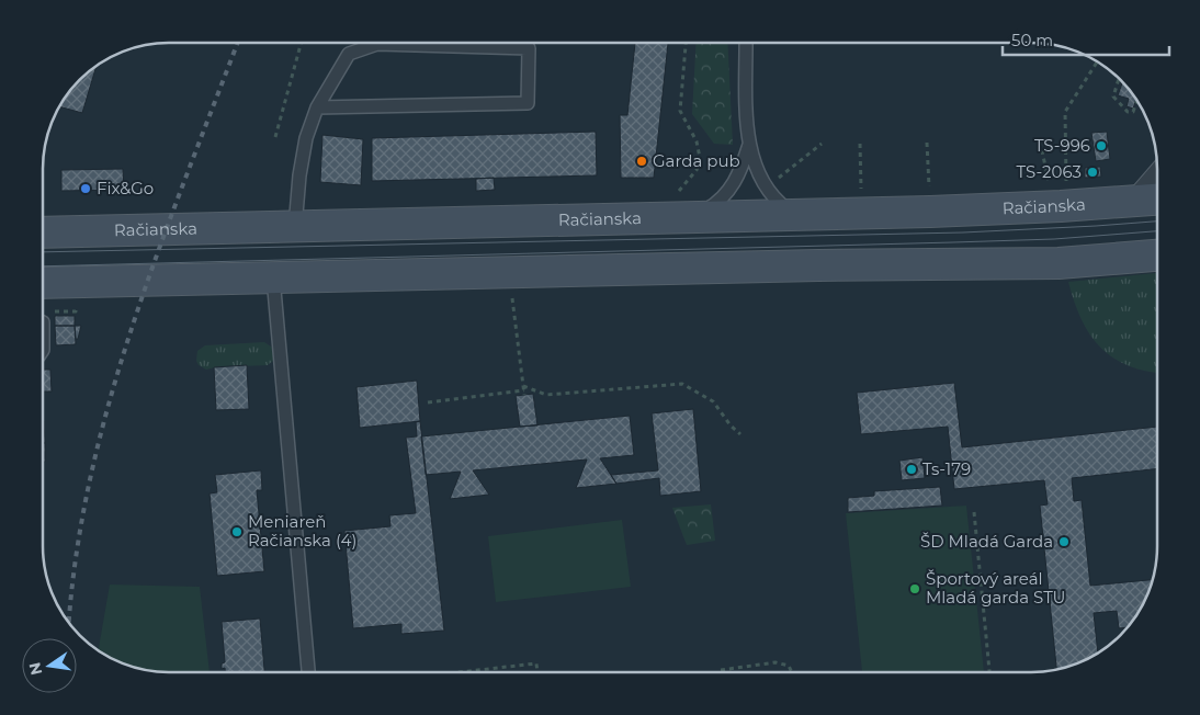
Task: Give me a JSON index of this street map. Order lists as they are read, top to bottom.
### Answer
{
  "streets": {
    "main road": ["Račianska"]
  },
  "places": [
    "TS-996",
    "Garda pub",
    "TS-2063",
    "Fix&Go",
    "Ts-179",
    "Meniareň Račianska (4)",
    "ŠD Mladá Garda",
    "Športový areál Mladá garda STU"
  ],
  "scale_bar": "50 m",
  "north": "left"
}
